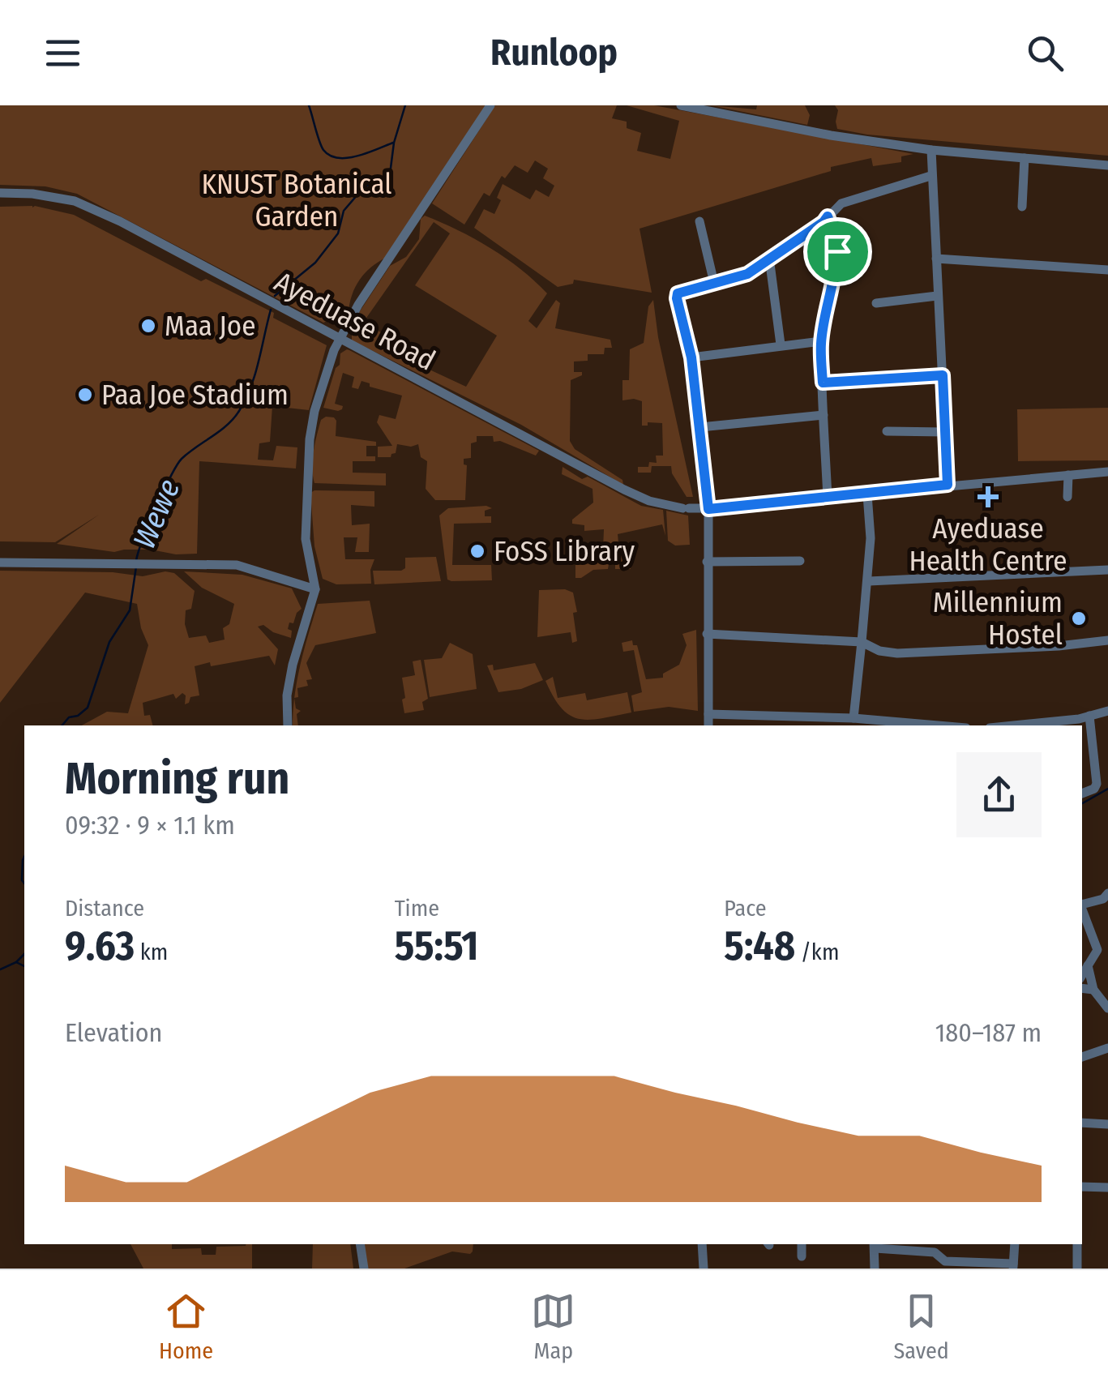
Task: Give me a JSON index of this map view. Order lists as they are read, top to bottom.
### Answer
{
  "streets": {
    "street": ["Ayeduase Road"]
  },
  "water": ["Wewe"],
  "parks": ["KNUST Botanical Garden"],
  "places": {
    "other": [
      "Maa Joe",
      "Paa Joe Stadium",
      "FoSS Library",
      "Millennium Hostel"
    ],
    "health": ["Ayeduase Health Centre"]
  },
  "page": {
    "header": "Runloop",
    "heading": ["Morning run", "09:32 · 9 × 1.1 km"],
    "stats": [
      ["Distance", "9.63 km"],
      ["Time", "55:51"],
      ["Pace", "5:48 /km"]
    ],
    "chart": ["Elevation", "180–187 m"],
    "tabs": ["Home", "Map", "Saved"]
  }
}
